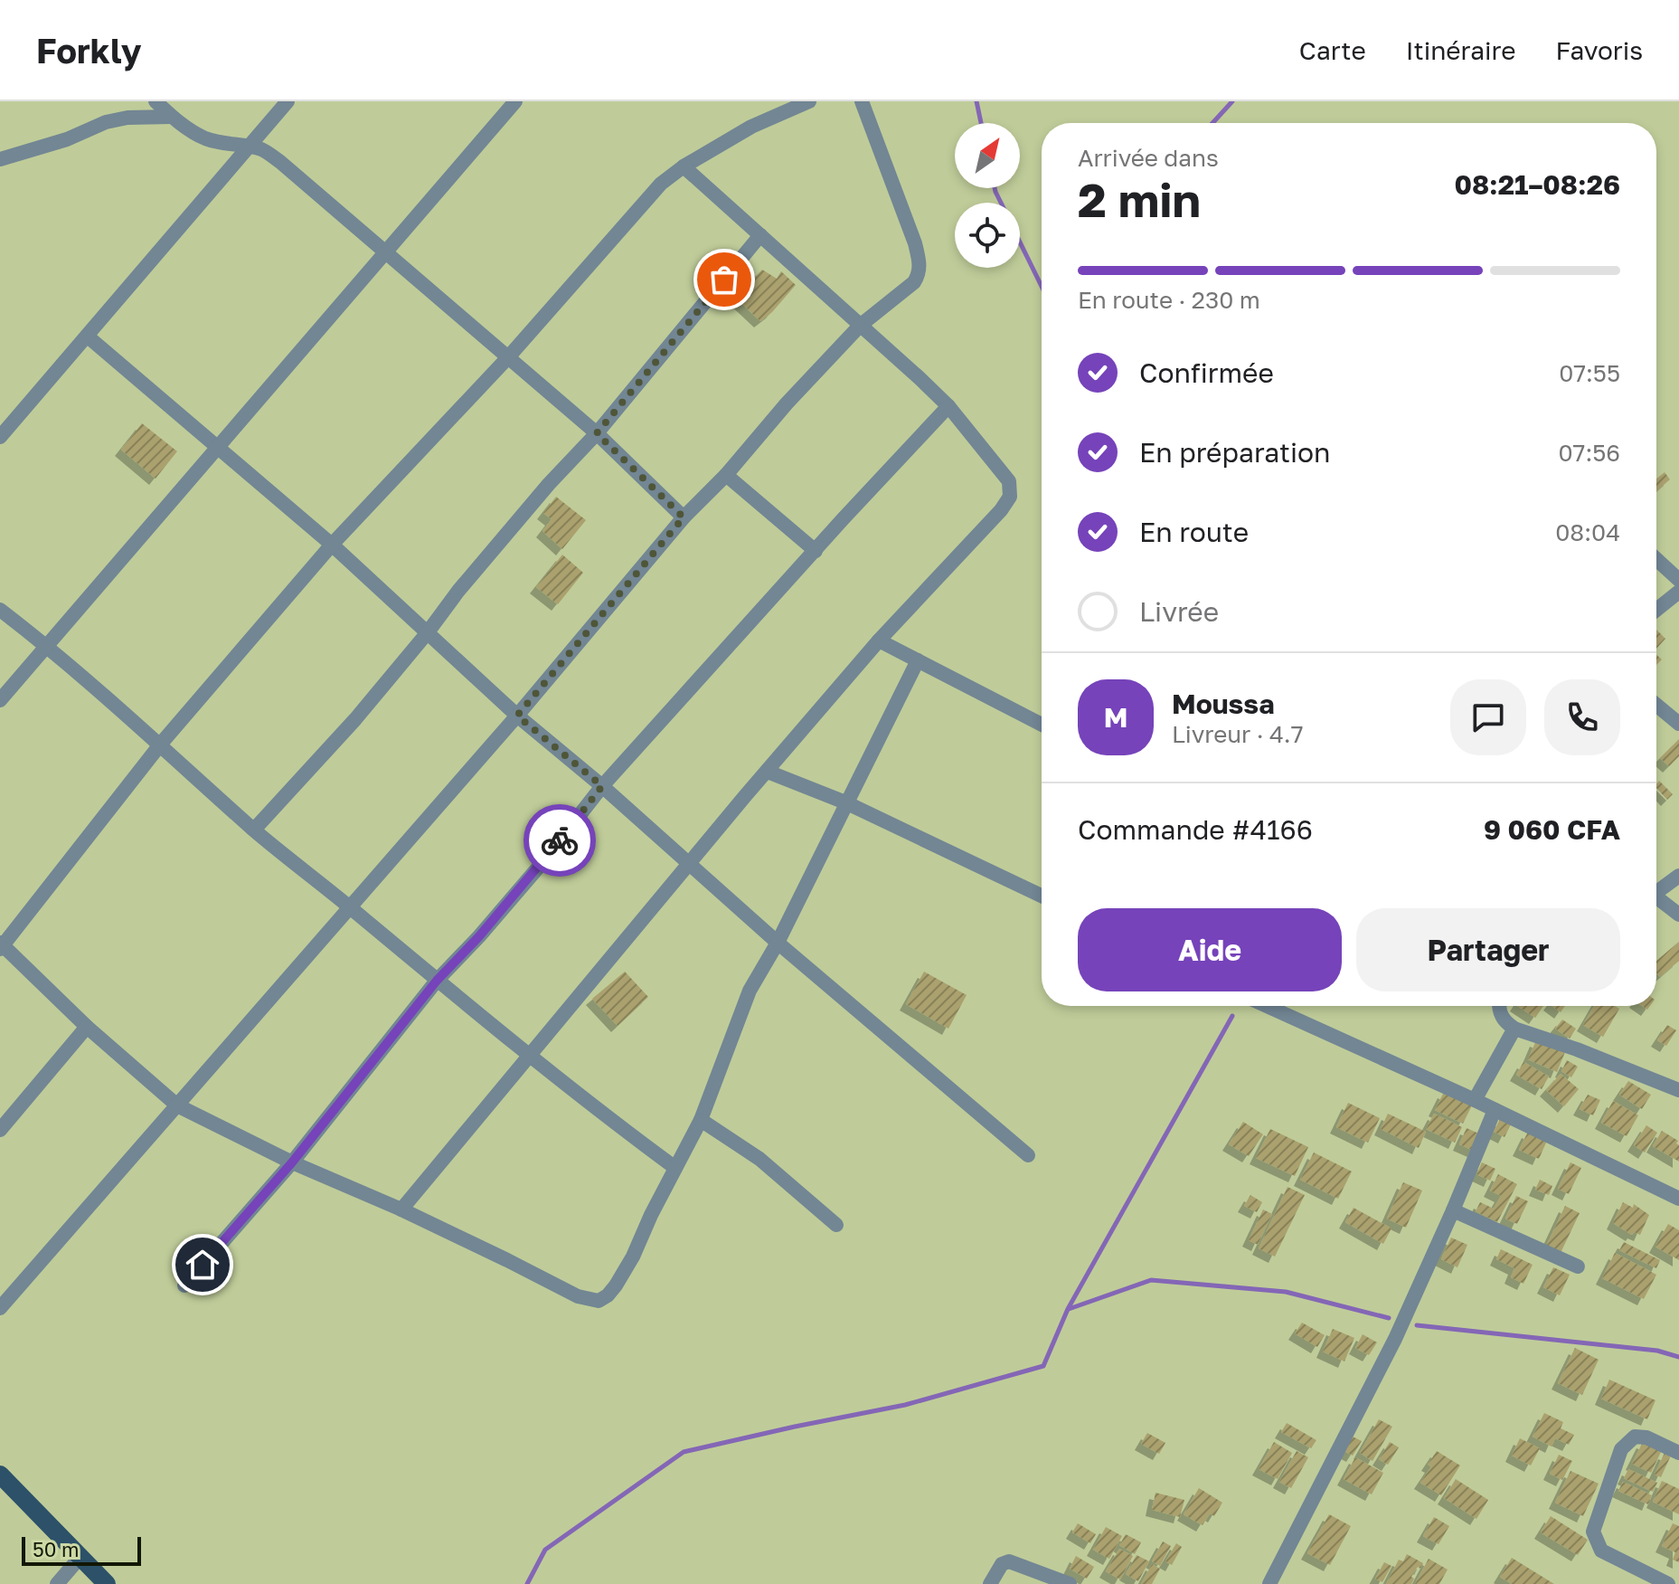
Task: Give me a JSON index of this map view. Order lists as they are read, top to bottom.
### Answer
{
  "scale_bar": "50 m",
  "north": "top right",
  "page": {
    "header": "Forkly",
    "nav": ["Carte", "Itinéraire", "Favoris"],
    "heading": ["2 min", "Arrivée dans", "08:21–08:26"],
    "panel": [
      "Moussa",
      "Livreur · 4.7",
      "Commande #4166",
      "9 060 CFA"
    ],
    "bar": "En route · 230 m",
    "list": [
      ["Confirmée", "07:55"],
      ["En préparation", "07:56"],
      ["En route", "08:04"],
      "Livrée"
    ],
    "round": "M",
    "buttons": ["Aide", "Partager"],
    "scale": "50 m"
  }
}
